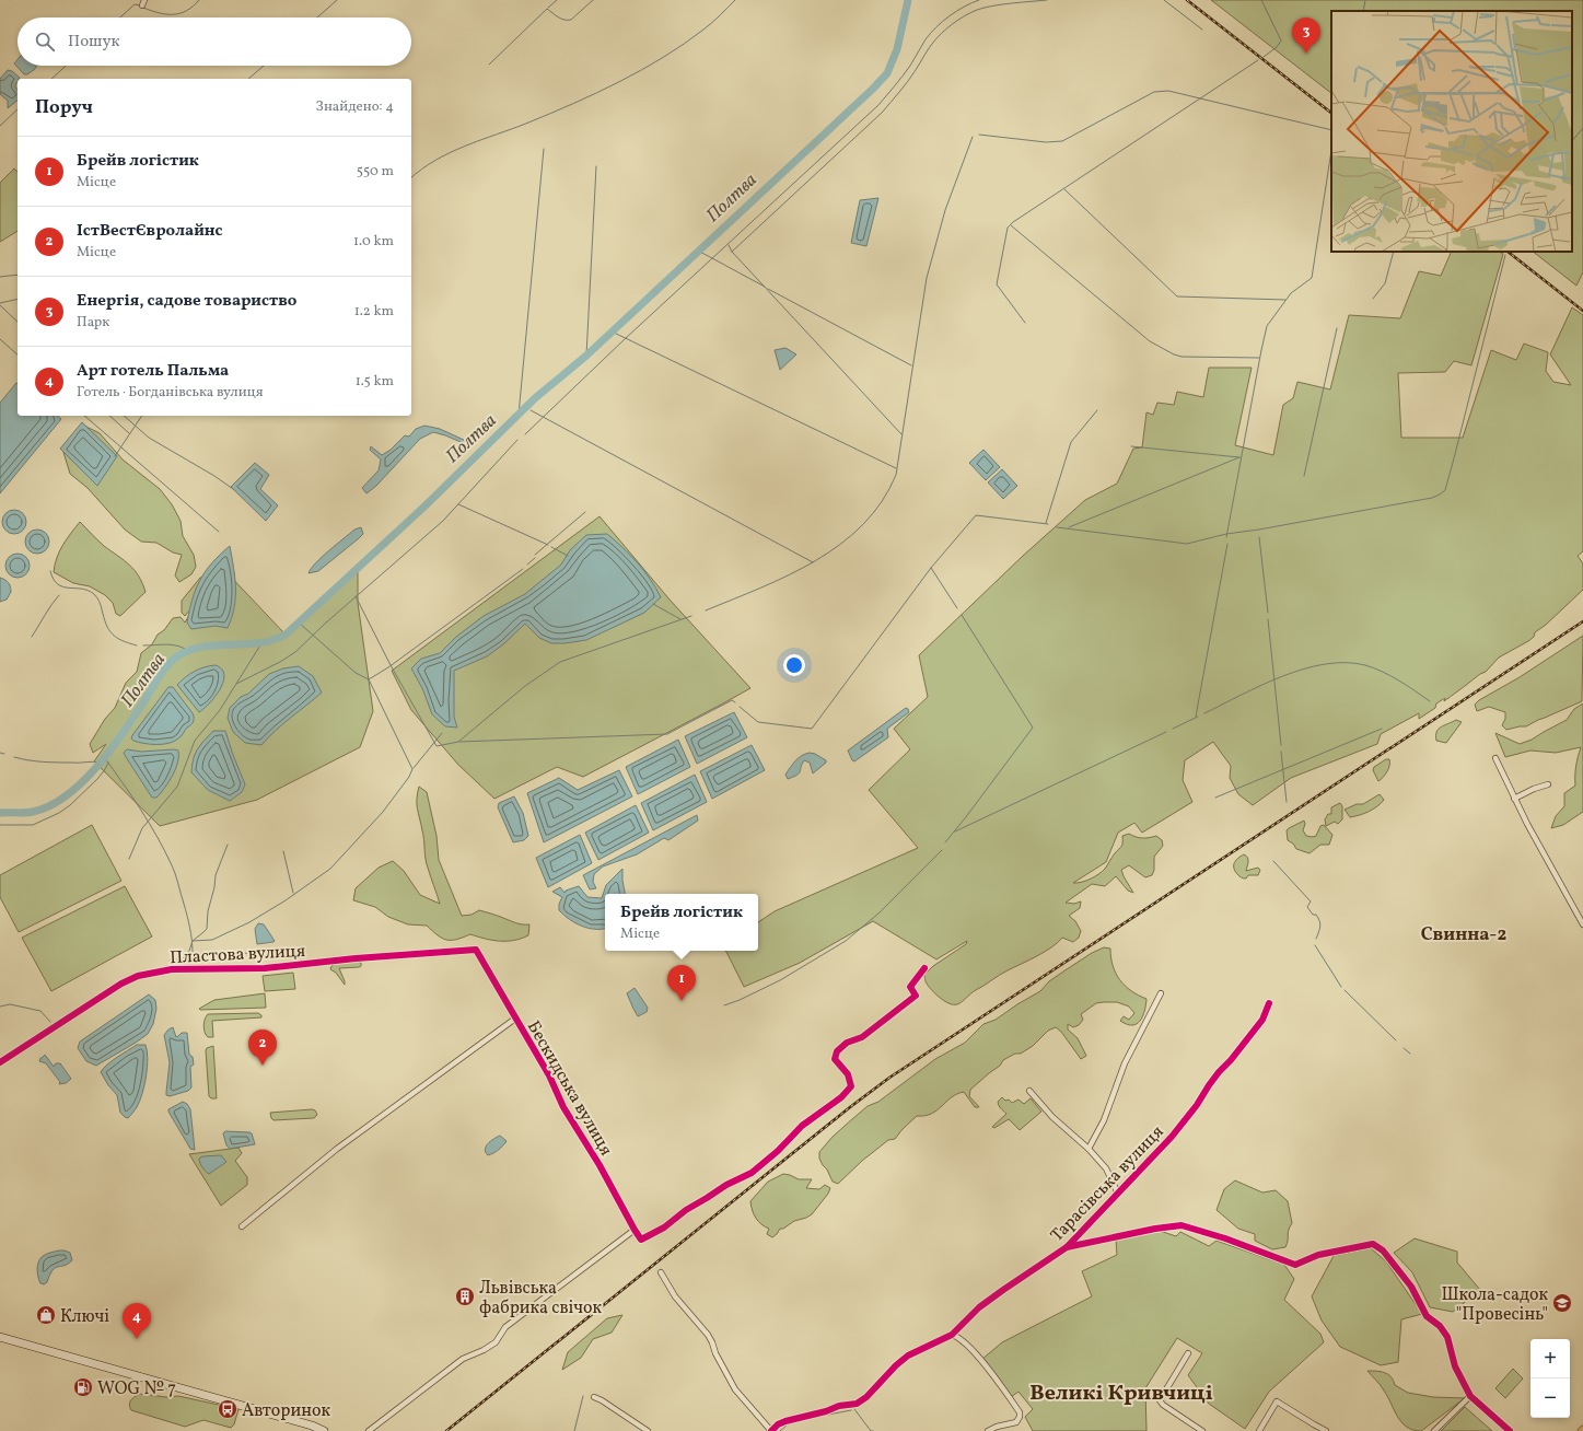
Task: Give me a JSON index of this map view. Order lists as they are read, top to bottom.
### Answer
{
  "streets": {
    "street": ["Пластова вулиця", "Бескидська вулиця", "Тарасівська вулиця"]
  },
  "crossings": [
    ["Пластова вулиця", "Бескидська вулиця"]
  ],
  "districts": ["Свинна-2", "Великі Кривчиці"],
  "water": ["Полтва"],
  "places": {
    "building": ["Львівська фабрика свічок"],
    "school or university": ["Школа-садок \"Провесінь\""],
    "shop": ["Ключі"],
    "fuel station": ["WOG № 7"],
    "bus stop": ["Авторинок"]
  },
  "page": {
    "pins": [
      "3",
      "1",
      "2",
      "4"
    ],
    "search": "Пошук",
    "heading": ["Поруч", "Знайдено: 4"],
    "list": [
      {
        "mark": "1",
        "name": "Брейв логістик",
        "note": "Місце",
        "value": "550 m"
      },
      {
        "mark": "2",
        "name": "ІстВестЄвролайнс",
        "note": "Місце",
        "value": "1.0 km"
      },
      {
        "mark": "3",
        "name": "Енергія, садове товариство",
        "note": "Парк",
        "value": "1.2 km"
      },
      {
        "mark": "4",
        "name": "Арт готель Пальма",
        "note": "Готель · Богданівська вулиця",
        "value": "1.5 km"
      }
    ],
    "popup": ["Брейв логістик", "Місце"],
    "map_buttons": ["+", "−"]
  }
}
